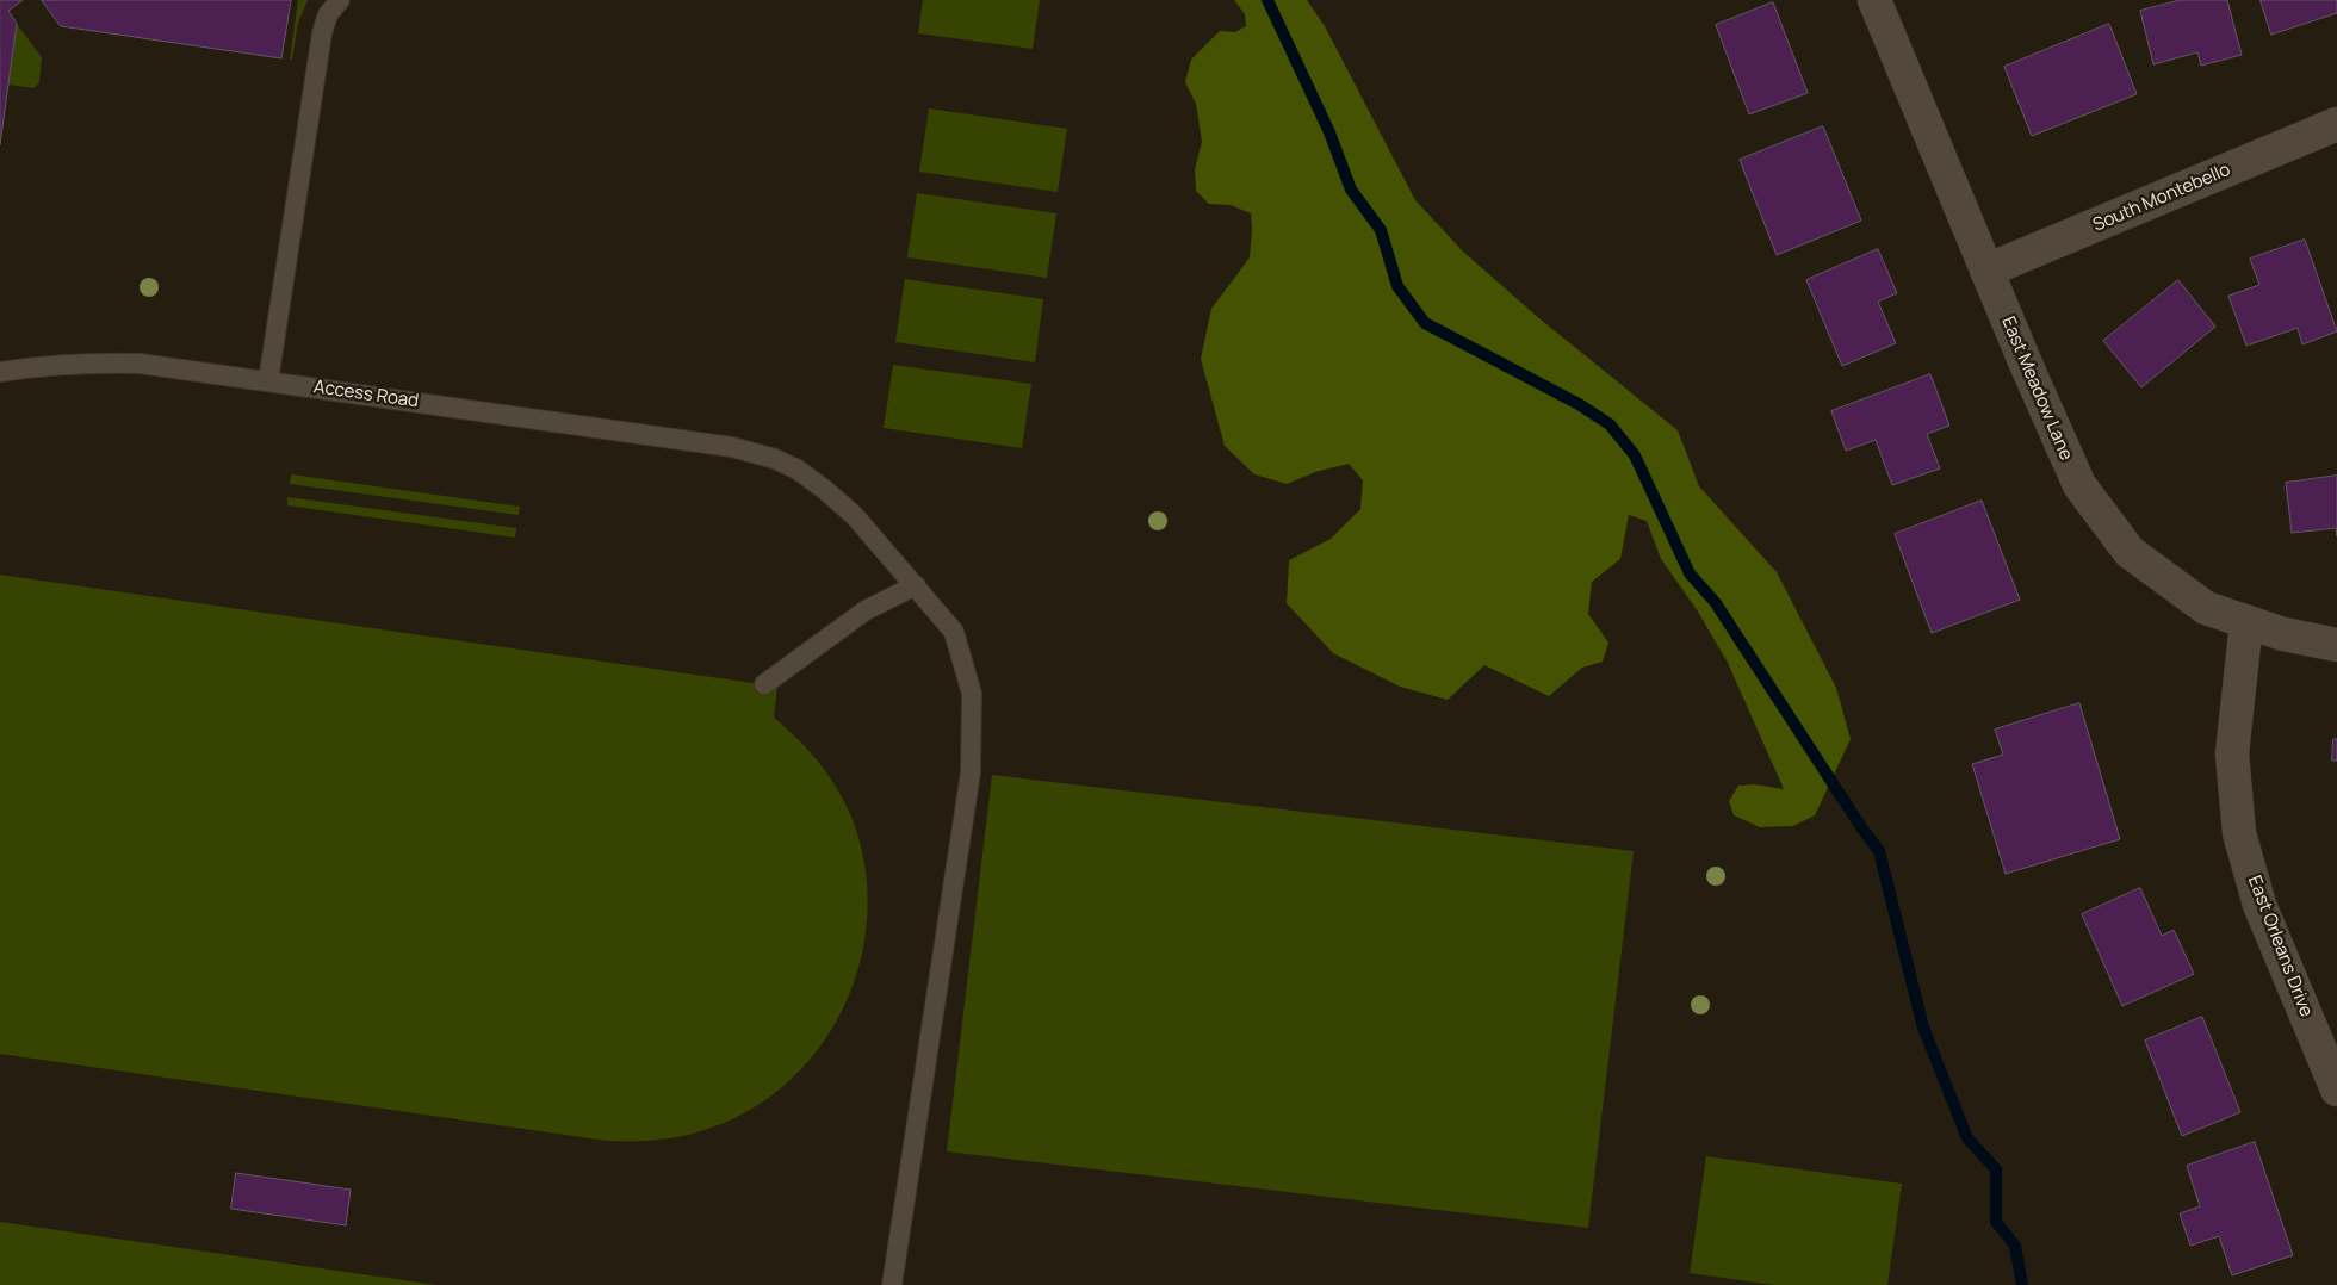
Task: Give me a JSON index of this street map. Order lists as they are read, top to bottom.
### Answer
{
  "streets": {
    "street": ["South Montebello", "East Meadow Lane", "East Orleans Drive"],
    "lane": ["Access Road"]
  },
  "crossings": [
    ["South Montebello", "East Meadow Lane"],
    ["East Meadow Lane", "East Orleans Drive"]
  ]
}
